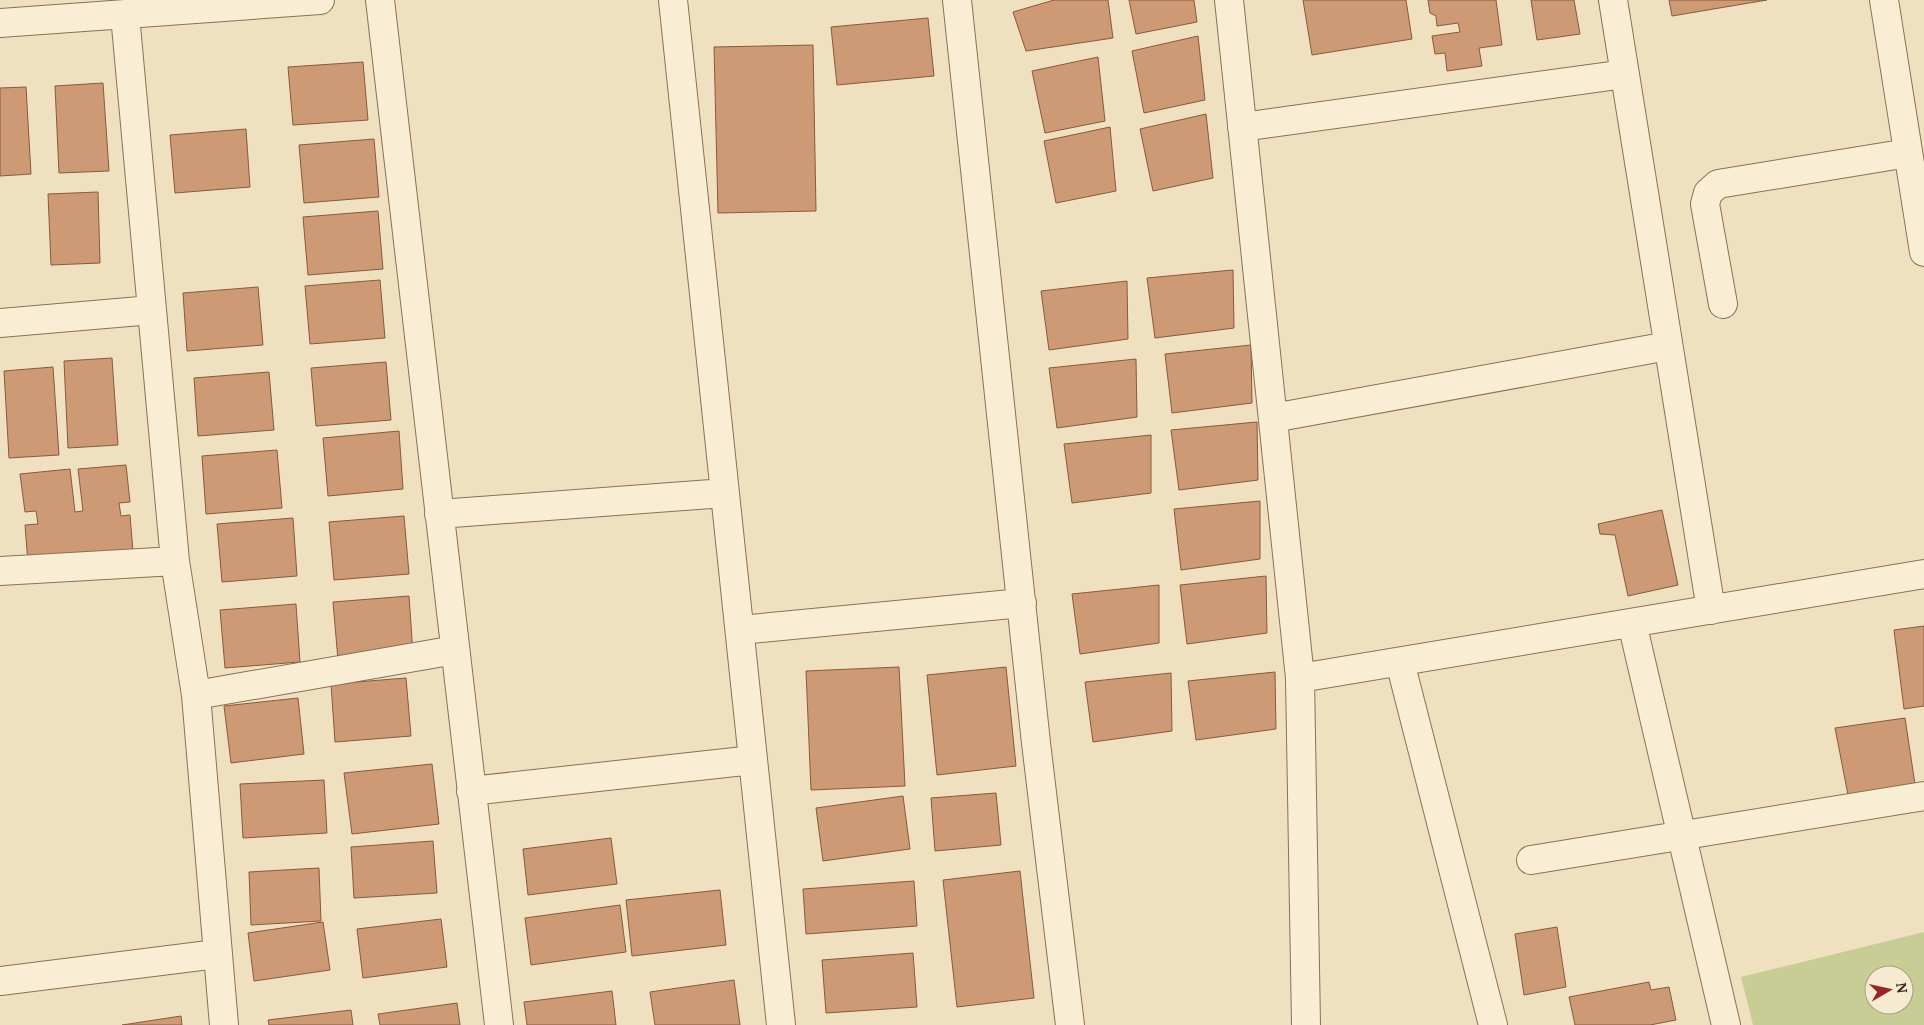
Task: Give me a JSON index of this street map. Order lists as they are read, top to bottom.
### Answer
{
  "north": "right"
}
